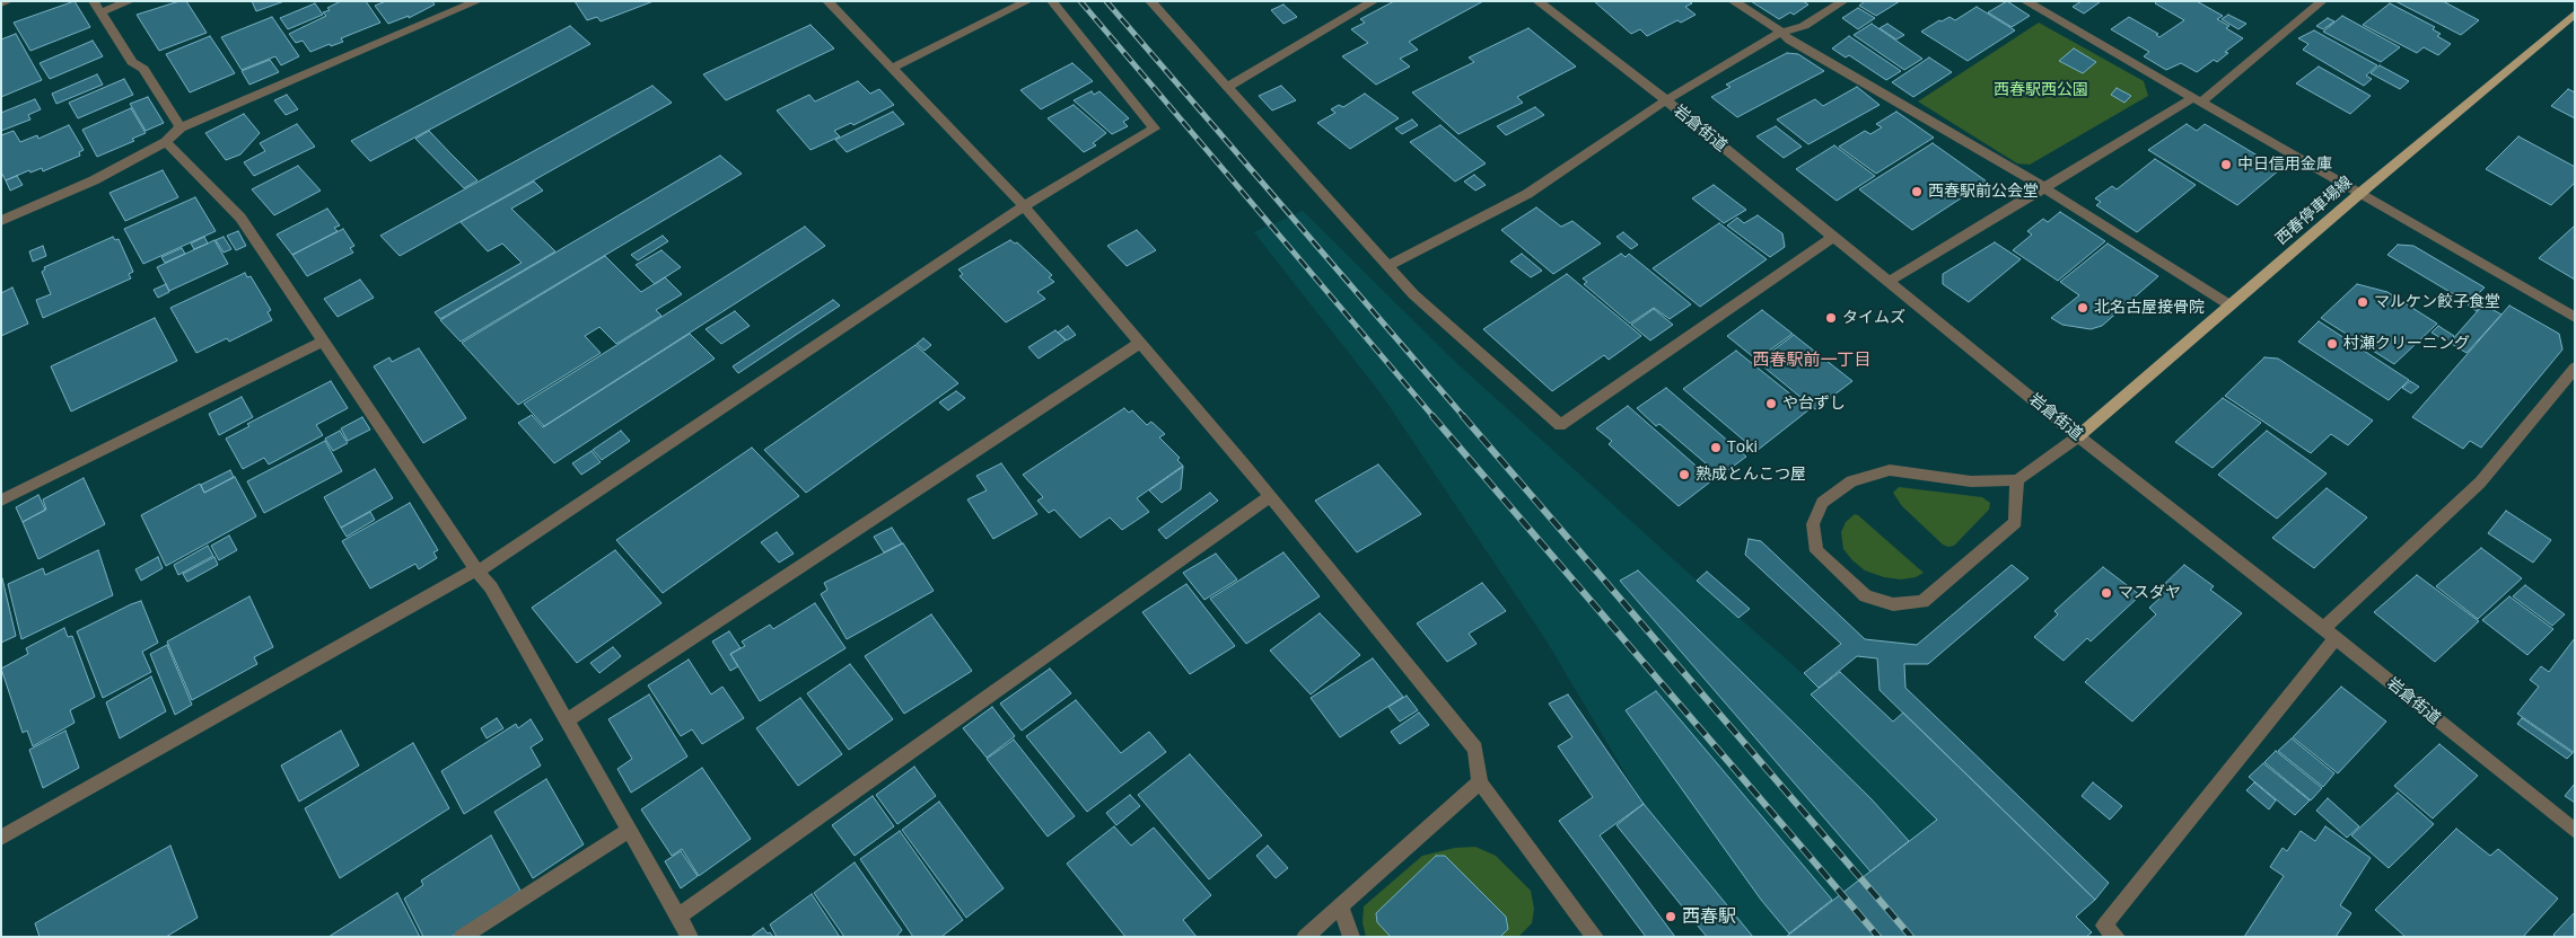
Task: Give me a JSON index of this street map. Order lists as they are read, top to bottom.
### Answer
{
  "streets": {
    "main road": ["西春停車場線"],
    "street": ["岩倉街道"]
  },
  "crossings": [
    ["岩倉街道", "西春停車場線"]
  ],
  "districts": ["西春駅前一丁目"],
  "parks": ["西春駅西公園"],
  "places": [
    "中日信用金庫",
    "西春駅前公会堂",
    "マルケン餃子食堂",
    "北名古屋接骨院",
    "タイムズ",
    "村瀬クリーニング",
    "や台ずし",
    "Toki",
    "熟成とんこつ屋",
    "マスダヤ",
    "西春駅"
  ]
}
